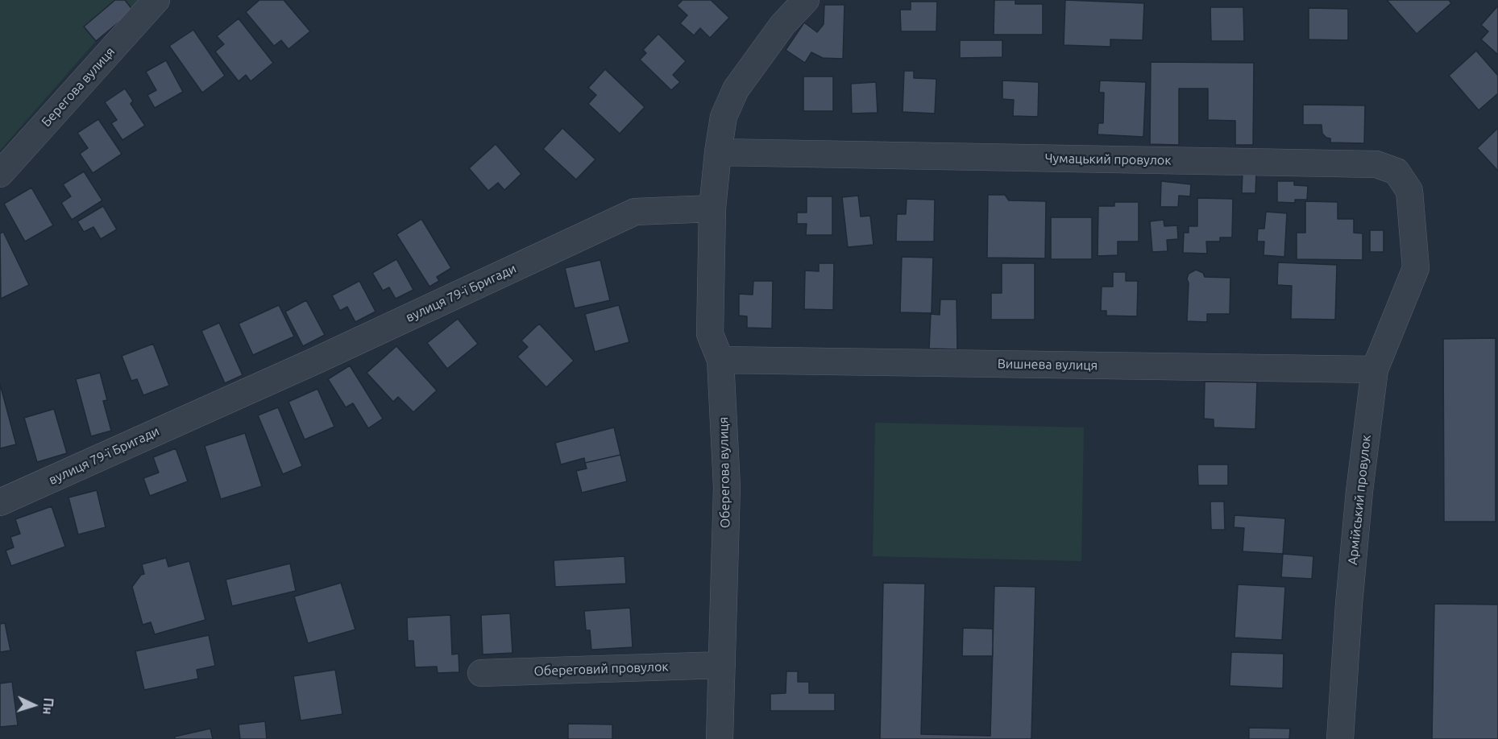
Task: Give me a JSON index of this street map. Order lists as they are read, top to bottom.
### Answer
{
  "streets": {
    "street": [
      "Берегова вулиця",
      "Чумацький провулок",
      "вулиця 79-ї Бригади",
      "Вишнева вулиця",
      "Оберегова вулиця",
      "Армійський провулок",
      "Обереговий провулок"
    ]
  },
  "crossings": [
    ["Чумацький провулок", "Армійський провулок"],
    ["вулиця 79-ї Бригади", "Оберегова вулиця"],
    ["Вишнева вулиця", "Оберегова вулиця"],
    ["Вишнева вулиця", "Армійський провулок"],
    ["Оберегова вулиця", "Обереговий провулок"]
  ],
  "north": "right"
}
